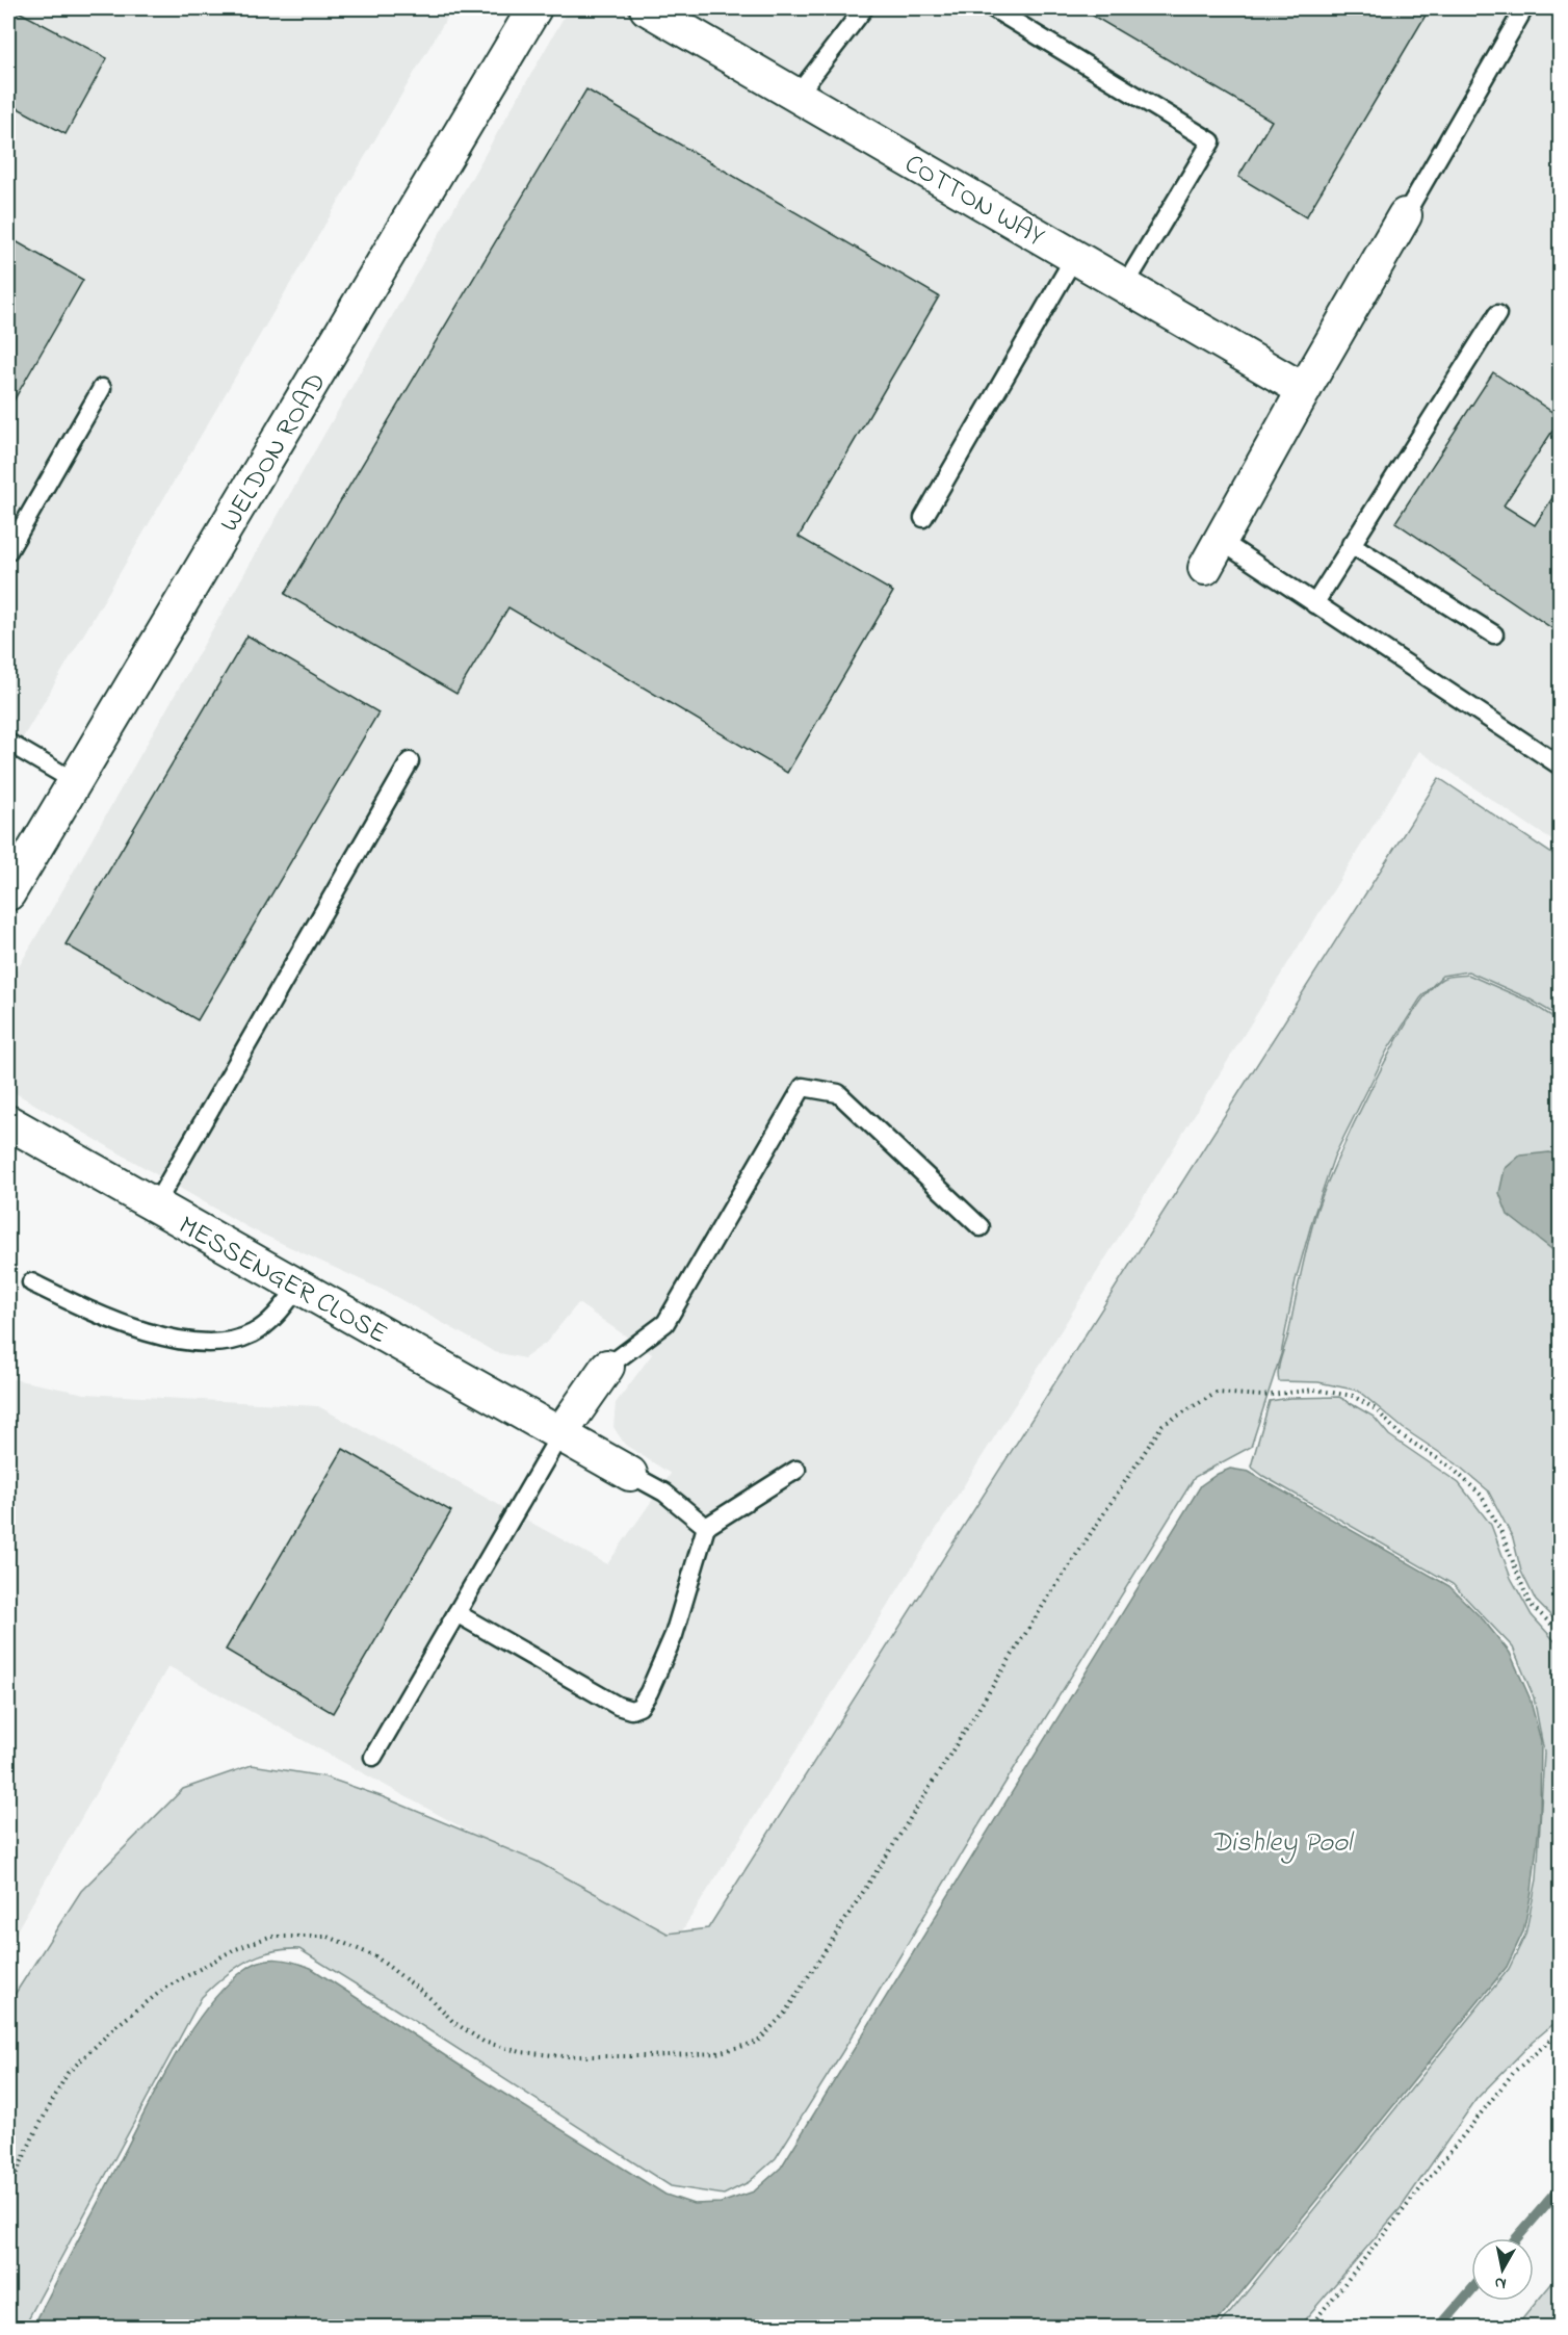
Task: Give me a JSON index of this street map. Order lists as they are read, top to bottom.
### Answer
{
  "streets": {
    "street": ["COTTON WAY", "WELDON ROAD", "MESSENGER CLOSE"]
  },
  "water": ["Dishley Pool"],
  "north": "bottom"
}
